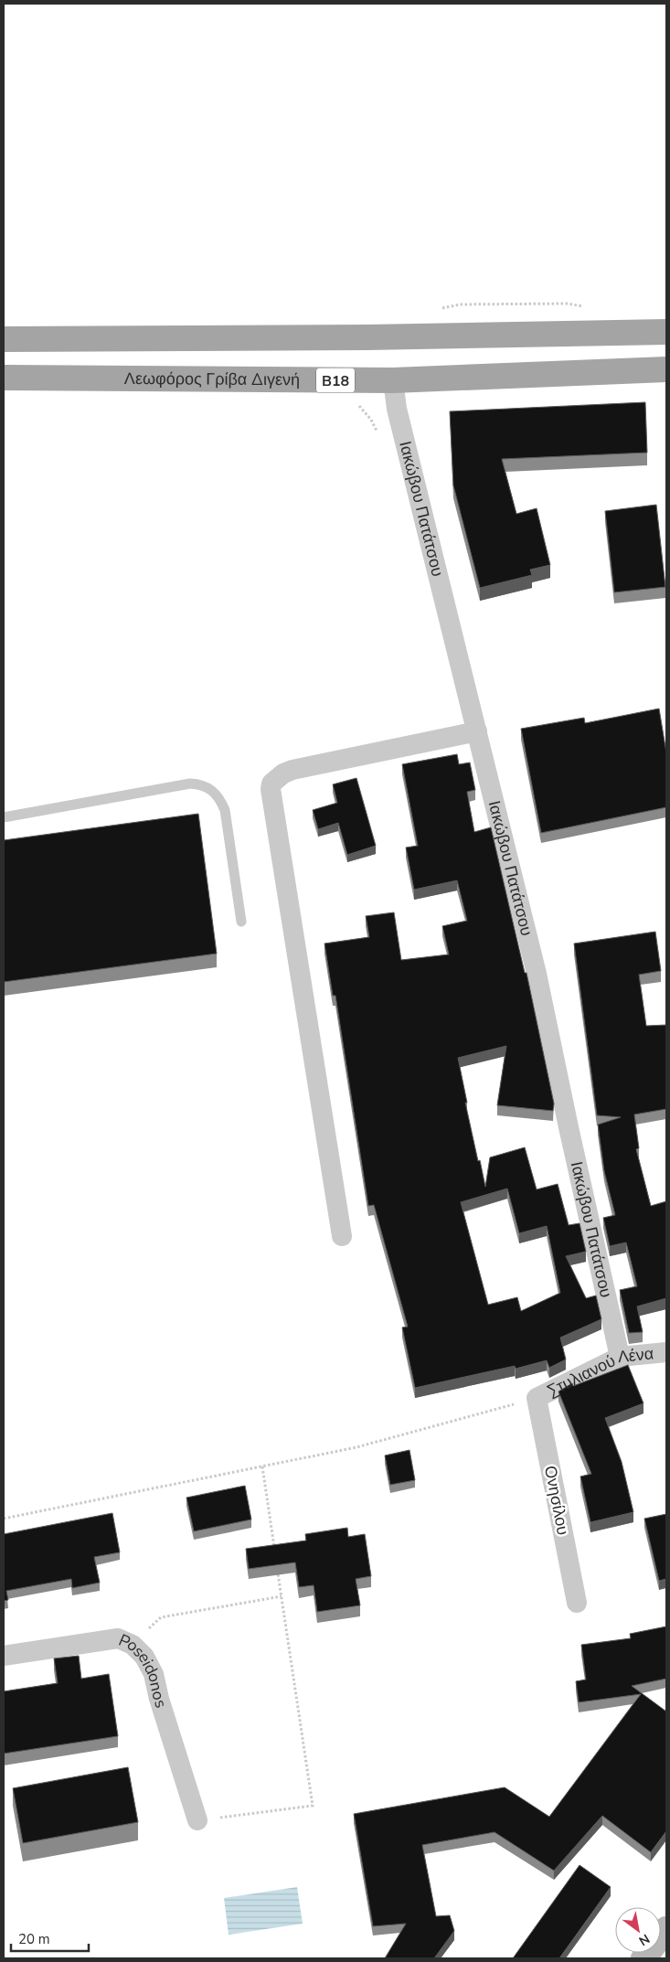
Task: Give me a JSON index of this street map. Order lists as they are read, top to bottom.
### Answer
{
  "streets": {
    "main road": ["Λεωφόρος Γρίβα Διγενή", "B18"],
    "street": [
      "Ιακώβου Πατάτσου",
      "Στυλιανού Λένα",
      "Ονησίλου",
      "Poseidonos"
    ]
  },
  "crossings": [
    ["Λεωφόρος Γρίβα Διγενή", "Ιακώβου Πατάτσου"],
    ["Ιακώβου Πατάτσου", "Στυλιανού Λένα"],
    ["Στυλιανού Λένα", "Ονησίλου"]
  ],
  "scale_bar": "20 m",
  "north": "bottom right"
}
